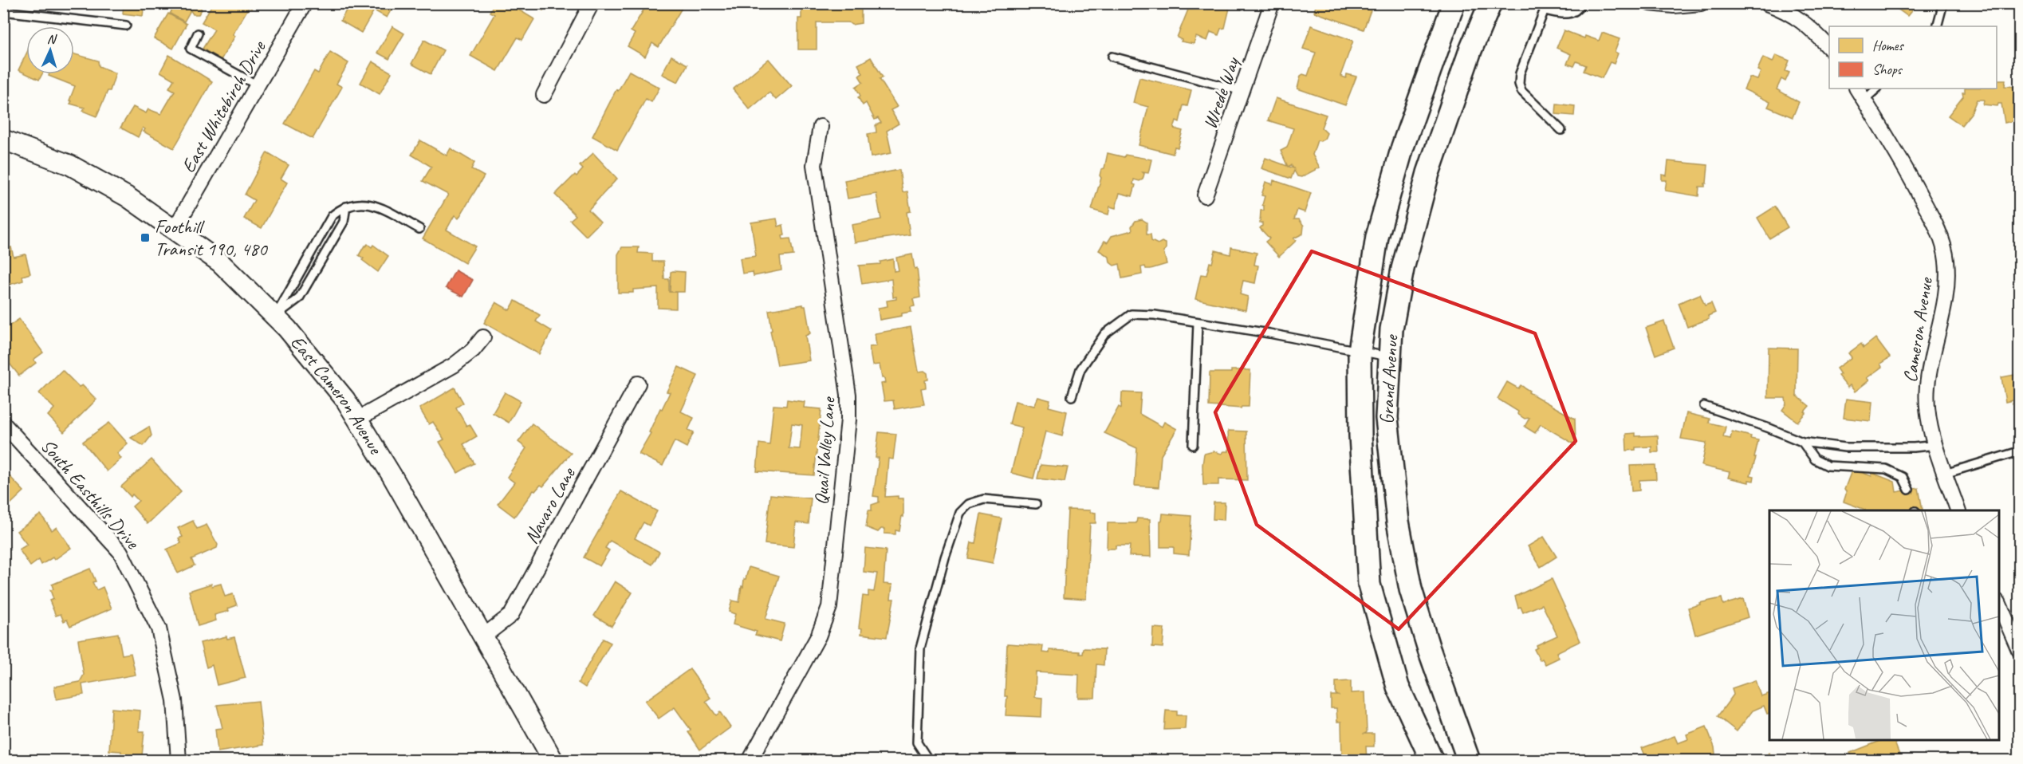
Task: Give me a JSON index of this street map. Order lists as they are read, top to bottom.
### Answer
{
  "streets": {
    "main road": ["Grand Avenue", "East Cameron Avenue"],
    "street": [
      "Wrede Way",
      "East Whitebirch Drive",
      "Cameron Avenue",
      "Quail Valley Lane",
      "South Easthills Drive",
      "Navaro Lane"
    ]
  },
  "crossings": [
    ["East Whitebirch Drive", "East Cameron Avenue"],
    ["East Cameron Avenue", "Navaro Lane"]
  ],
  "places": {
    "transit": ["Foothill Transit 190, 480"]
  },
  "legend": ["Homes", "Shops"],
  "north": "top"
}
